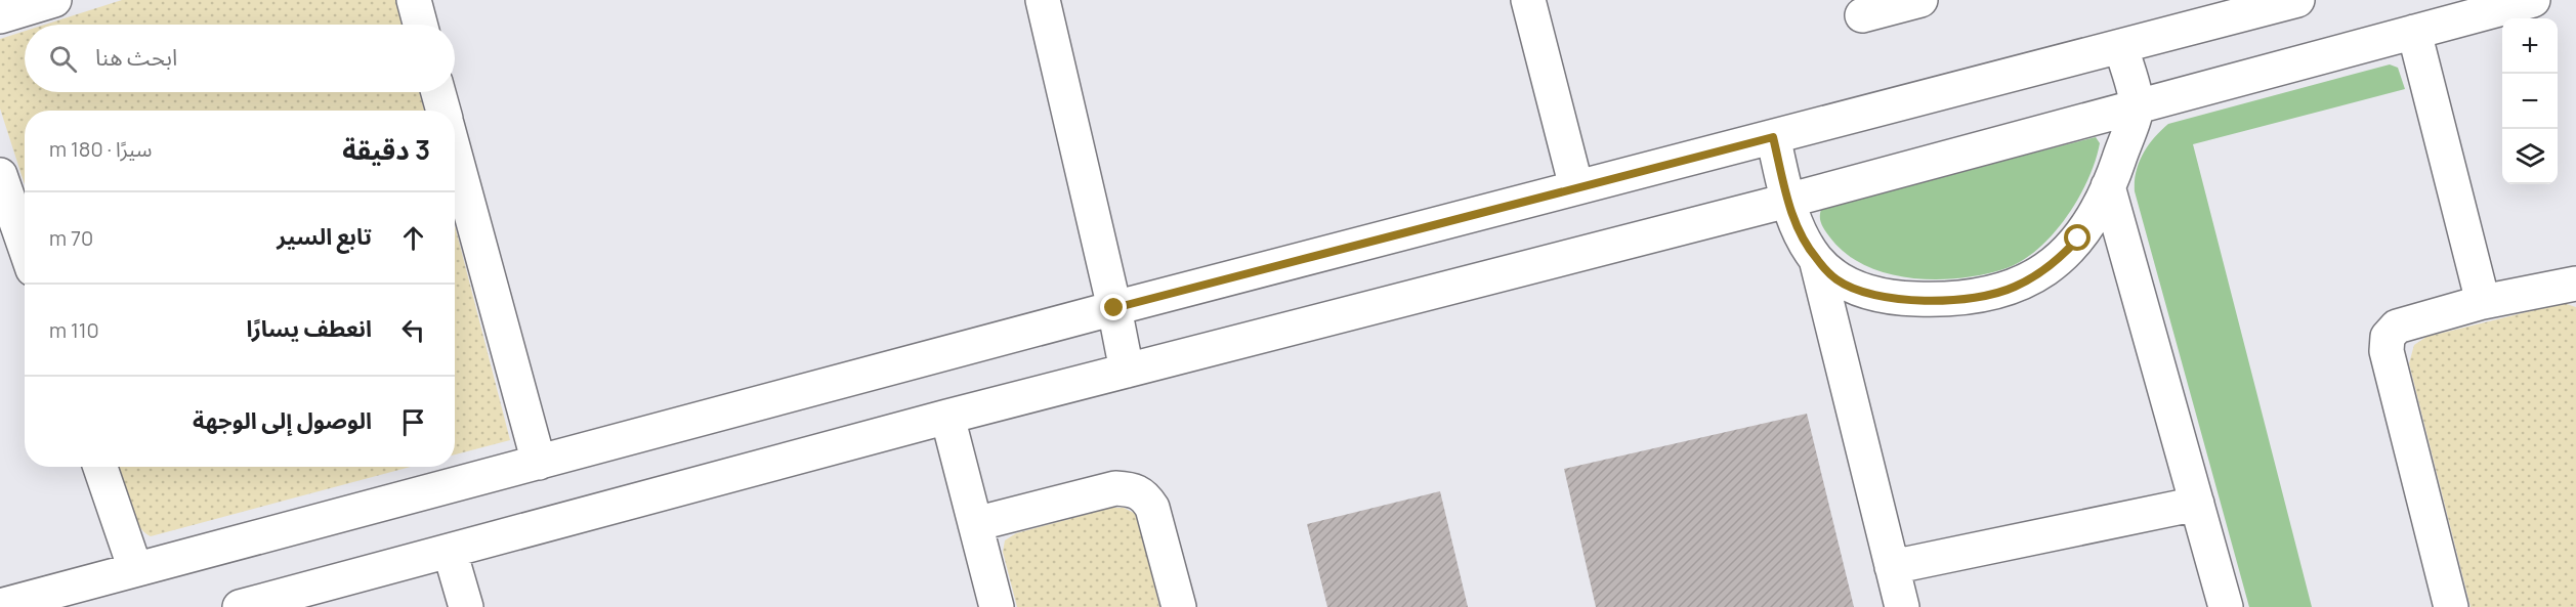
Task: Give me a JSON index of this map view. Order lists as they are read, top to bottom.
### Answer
{
  "page": {
    "map_buttons": ["+", "−"],
    "search": "ابحث هنا",
    "heading": ["3 دقيقة", "سيرًا · 180 m"],
    "list": [
      ["تابع السير", "70 m"],
      ["انعطف يسارًا", "110 m"],
      "الوصول إلى الوجهة"
    ]
  }
}
